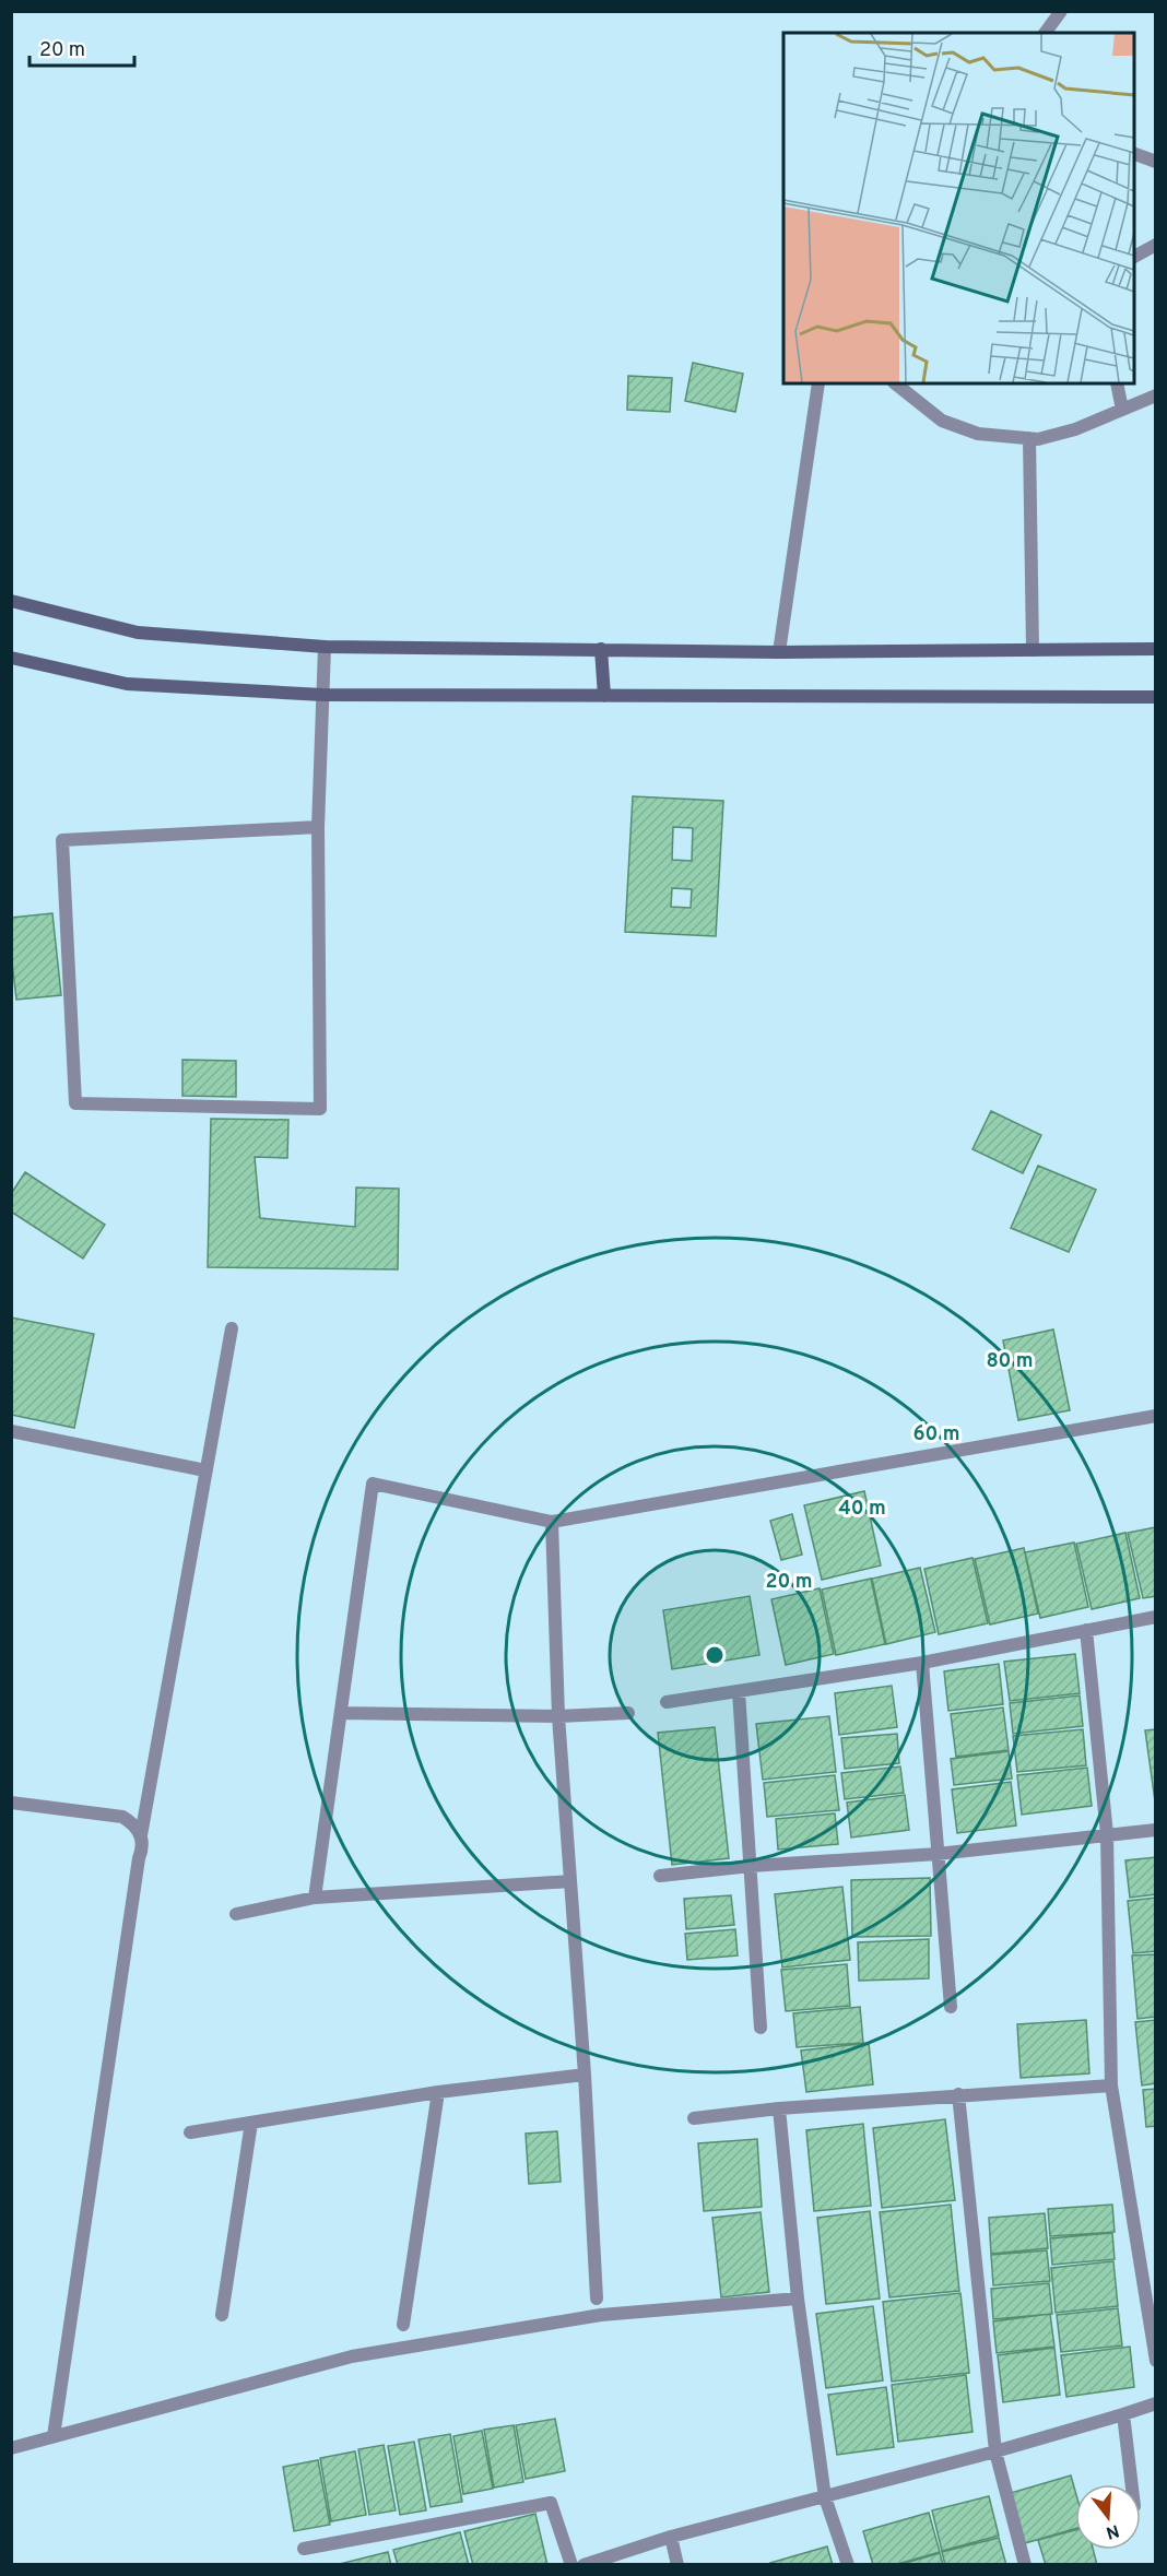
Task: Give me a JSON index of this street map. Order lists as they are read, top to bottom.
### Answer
{
  "scale_bar": "20 m",
  "north": "bottom",
  "rings": [
    "80 m",
    "60 m",
    "40 m",
    "20 m"
  ]
}
